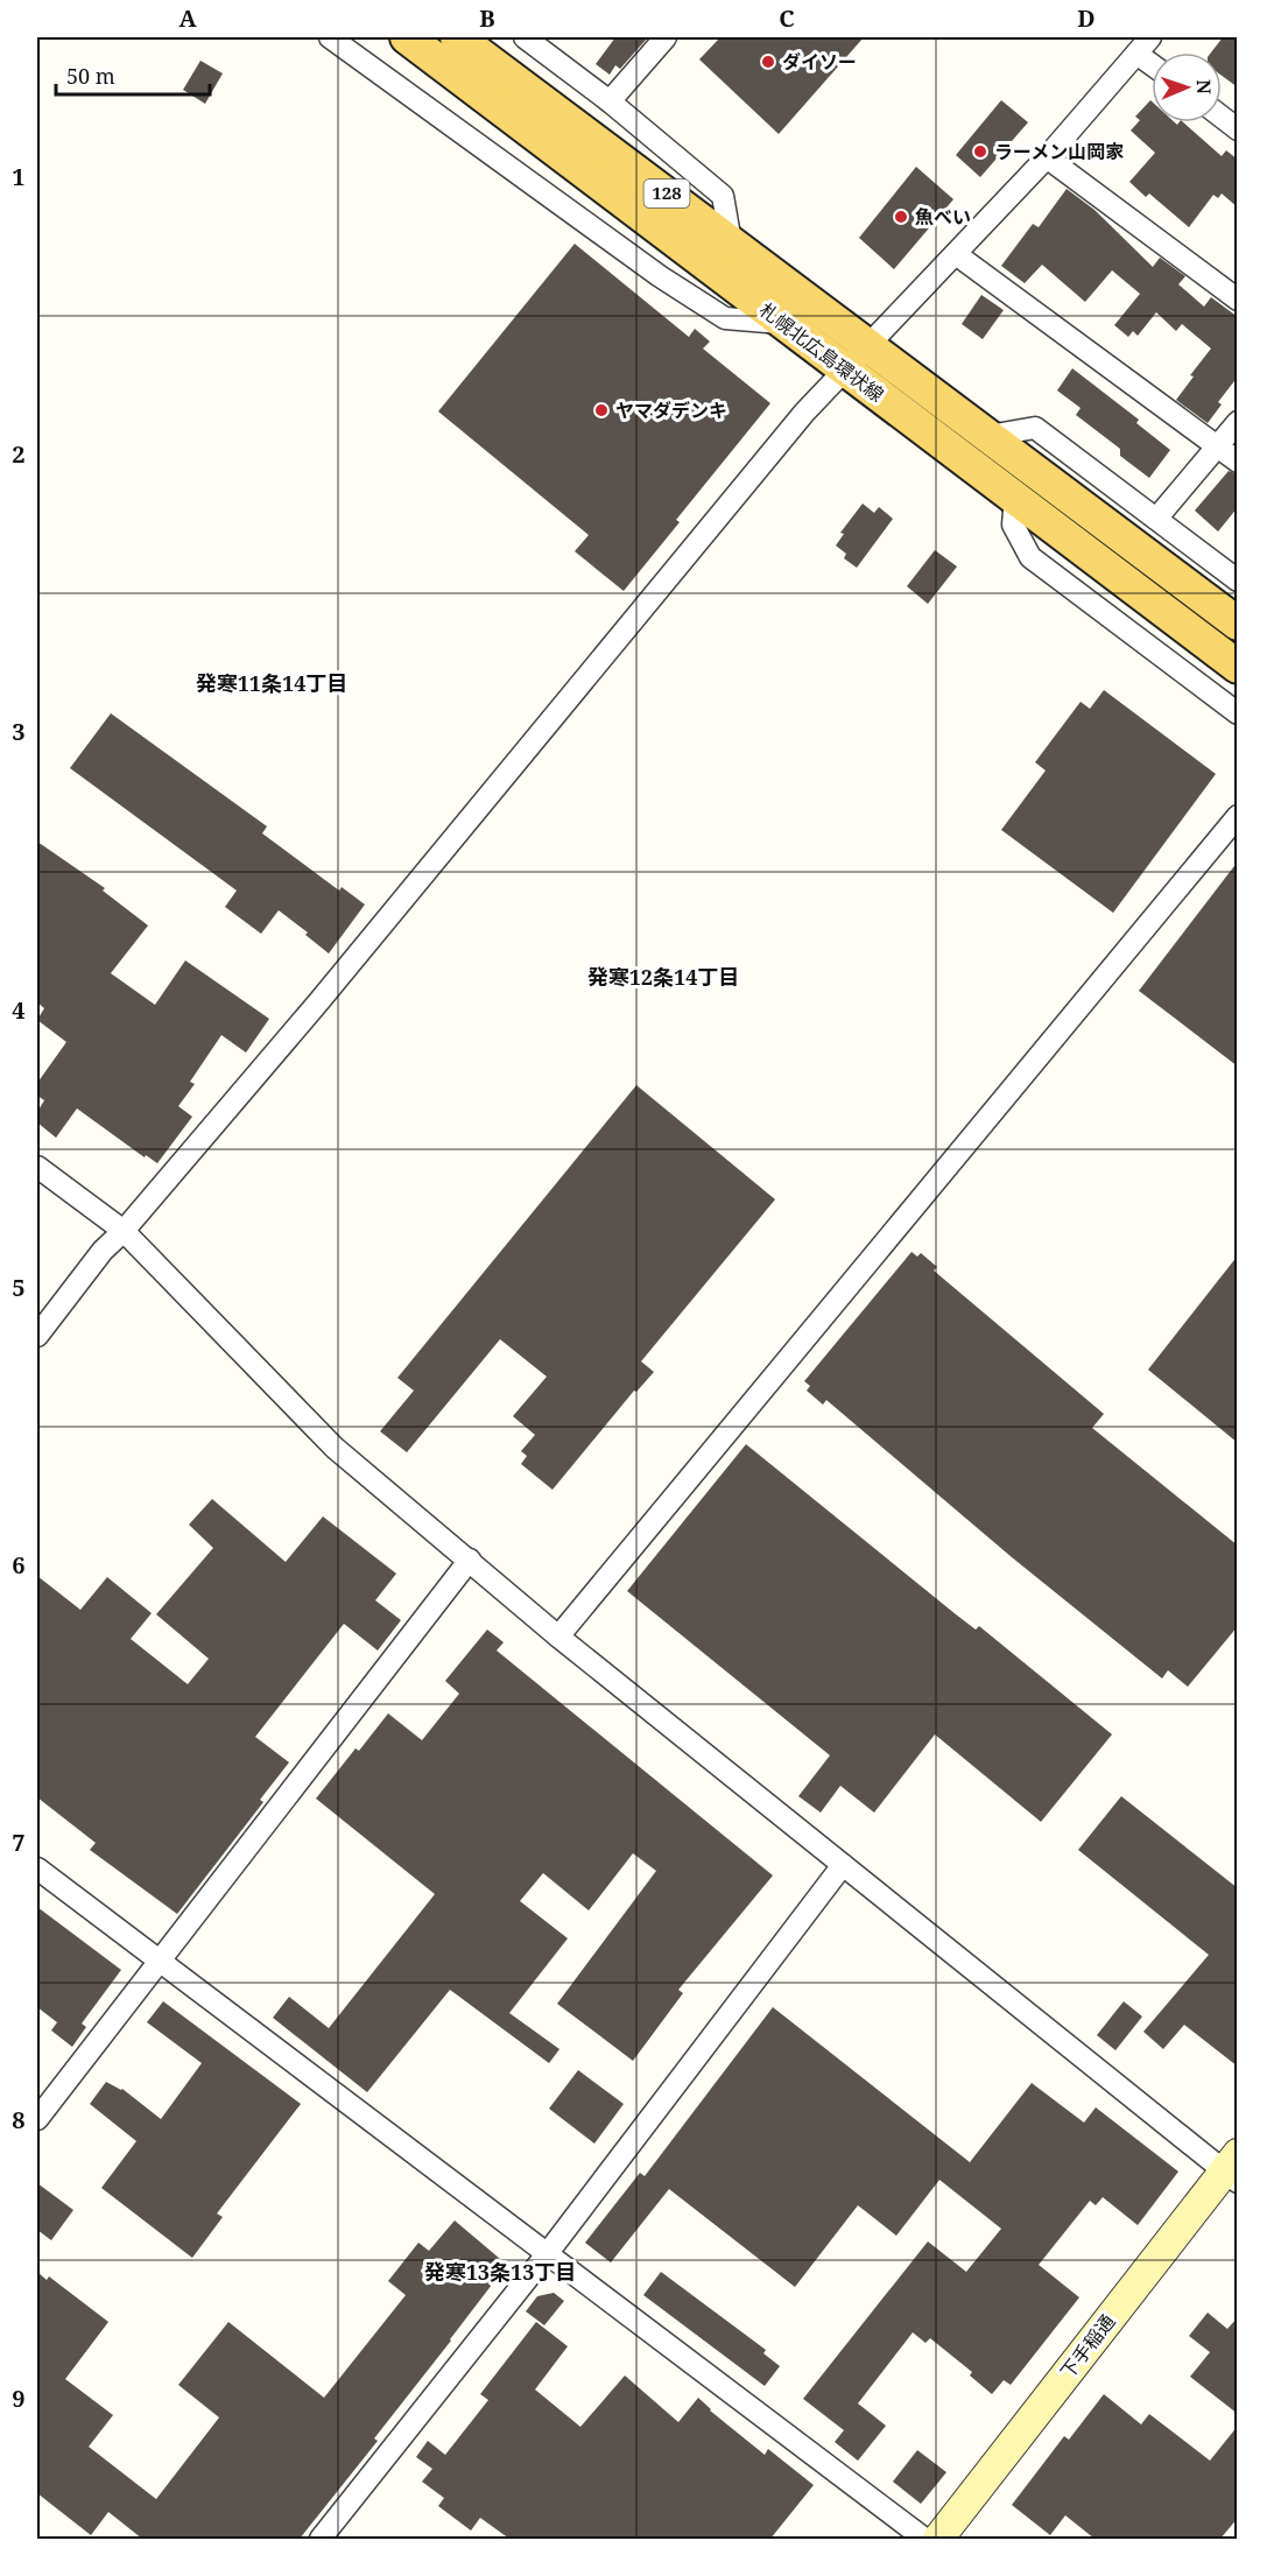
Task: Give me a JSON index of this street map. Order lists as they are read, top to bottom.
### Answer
{
  "streets": {
    "main road": ["128", "札幌北広島環状線", "下手稲通"]
  },
  "districts": ["発寒11条14丁目", "発寒12条14丁目", "発寒13条13丁目"],
  "places": [
    "ダイソー",
    "ラーメン山岡家",
    "魚べい",
    "ヤマダデンキ"
  ],
  "scale_bar": "50 m",
  "north": "right",
  "grid": {
    "columns": [
      "A",
      "B",
      "C",
      "D"
    ],
    "rows": [
      "1",
      "2",
      "3",
      "4",
      "5",
      "6",
      "7",
      "8",
      "9"
    ]
  }
}
